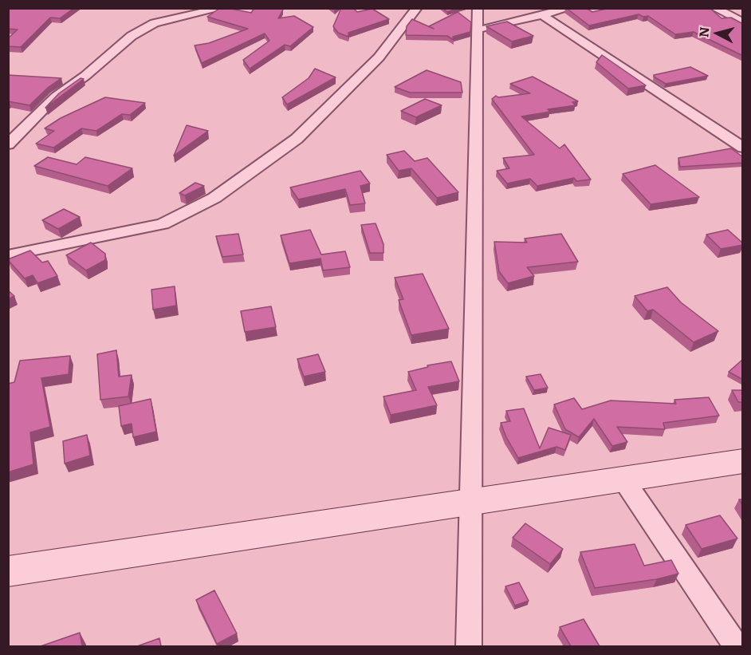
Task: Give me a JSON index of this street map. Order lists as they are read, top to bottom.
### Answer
{
  "north": "left"
}
